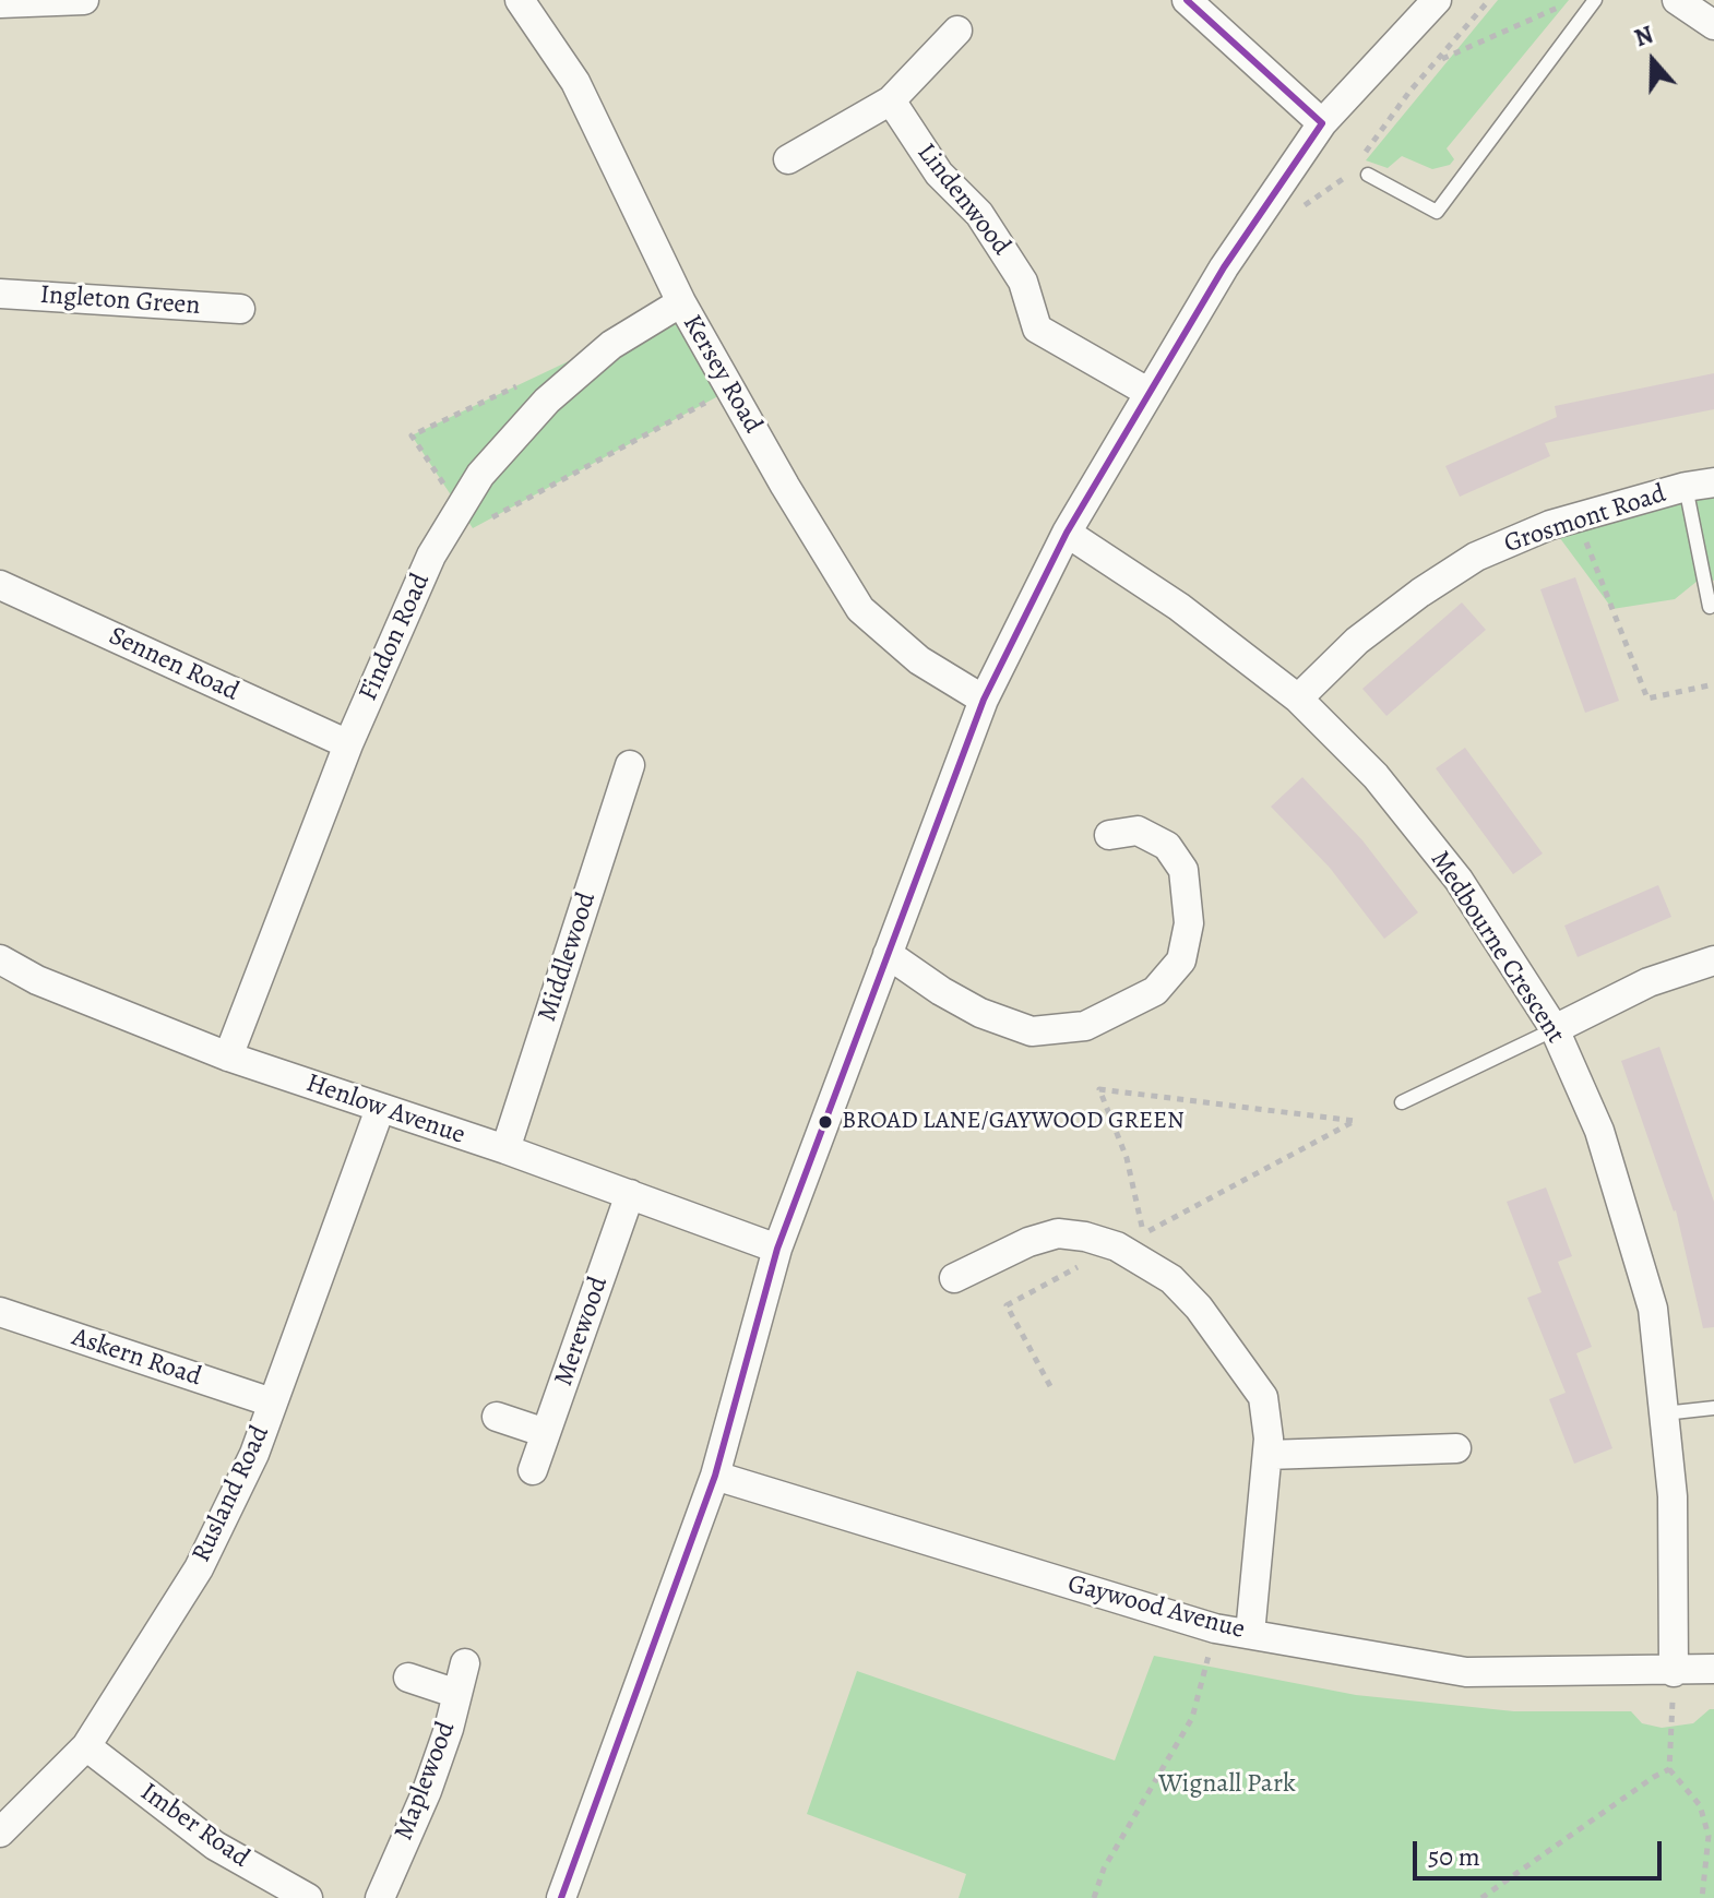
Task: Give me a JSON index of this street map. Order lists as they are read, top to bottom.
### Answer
{
  "streets": {
    "street": [
      "Lindenwood",
      "Ingleton Green",
      "Kersey Road",
      "Grosmont Road",
      "Findon Road",
      "Sennen Road",
      "Medbourne Crescent",
      "Middlewood",
      "Henlow Avenue",
      "Merewood",
      "Askern Road",
      "Rusland Road",
      "Gaywood Avenue",
      "Maplewood",
      "Imber Road"
    ]
  },
  "crossings": [
    ["Kersey Road", "Findon Road"],
    ["Grosmont Road", "Medbourne Crescent"],
    ["Findon Road", "Sennen Road"],
    ["Findon Road", "Henlow Avenue"],
    ["Medbourne Crescent", "Gaywood Avenue"],
    ["Middlewood", "Henlow Avenue"],
    ["Henlow Avenue", "Merewood"],
    ["Henlow Avenue", "Rusland Road"],
    ["Askern Road", "Rusland Road"],
    ["Rusland Road", "Imber Road"]
  ],
  "parks": ["Wignall Park"],
  "places": ["BROAD LANE/GAYWOOD GREEN"],
  "scale_bar": "50 m",
  "north": "top"
}
